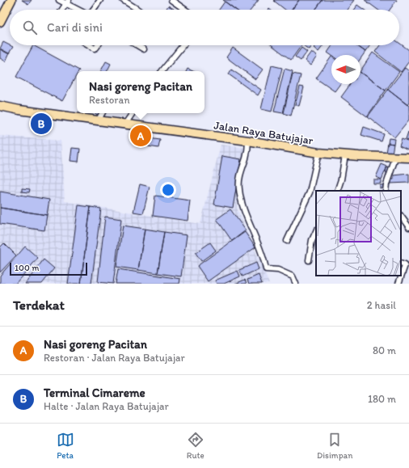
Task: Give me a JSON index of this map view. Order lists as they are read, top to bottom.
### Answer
{
  "streets": {
    "highway": ["Jalan Raya Batujajar"]
  },
  "scale_bar": "100 m",
  "north": "left",
  "page": {
    "search": "Cari di sini",
    "popup": ["Nasi goreng Pacitan", "Restoran"],
    "pins": ["B", "A"],
    "scale": "100 m",
    "heading": ["Terdekat", "2 hasil"],
    "list": [
      {
        "mark": "A",
        "name": "Nasi goreng Pacitan",
        "note": "Restoran · Jalan Raya Batujajar",
        "value": "80 m"
      },
      {
        "mark": "B",
        "name": "Terminal Cimareme",
        "note": "Halte · Jalan Raya Batujajar",
        "value": "180 m"
      }
    ],
    "nav": ["Peta", "Rute", "Disimpan"]
  }
}
